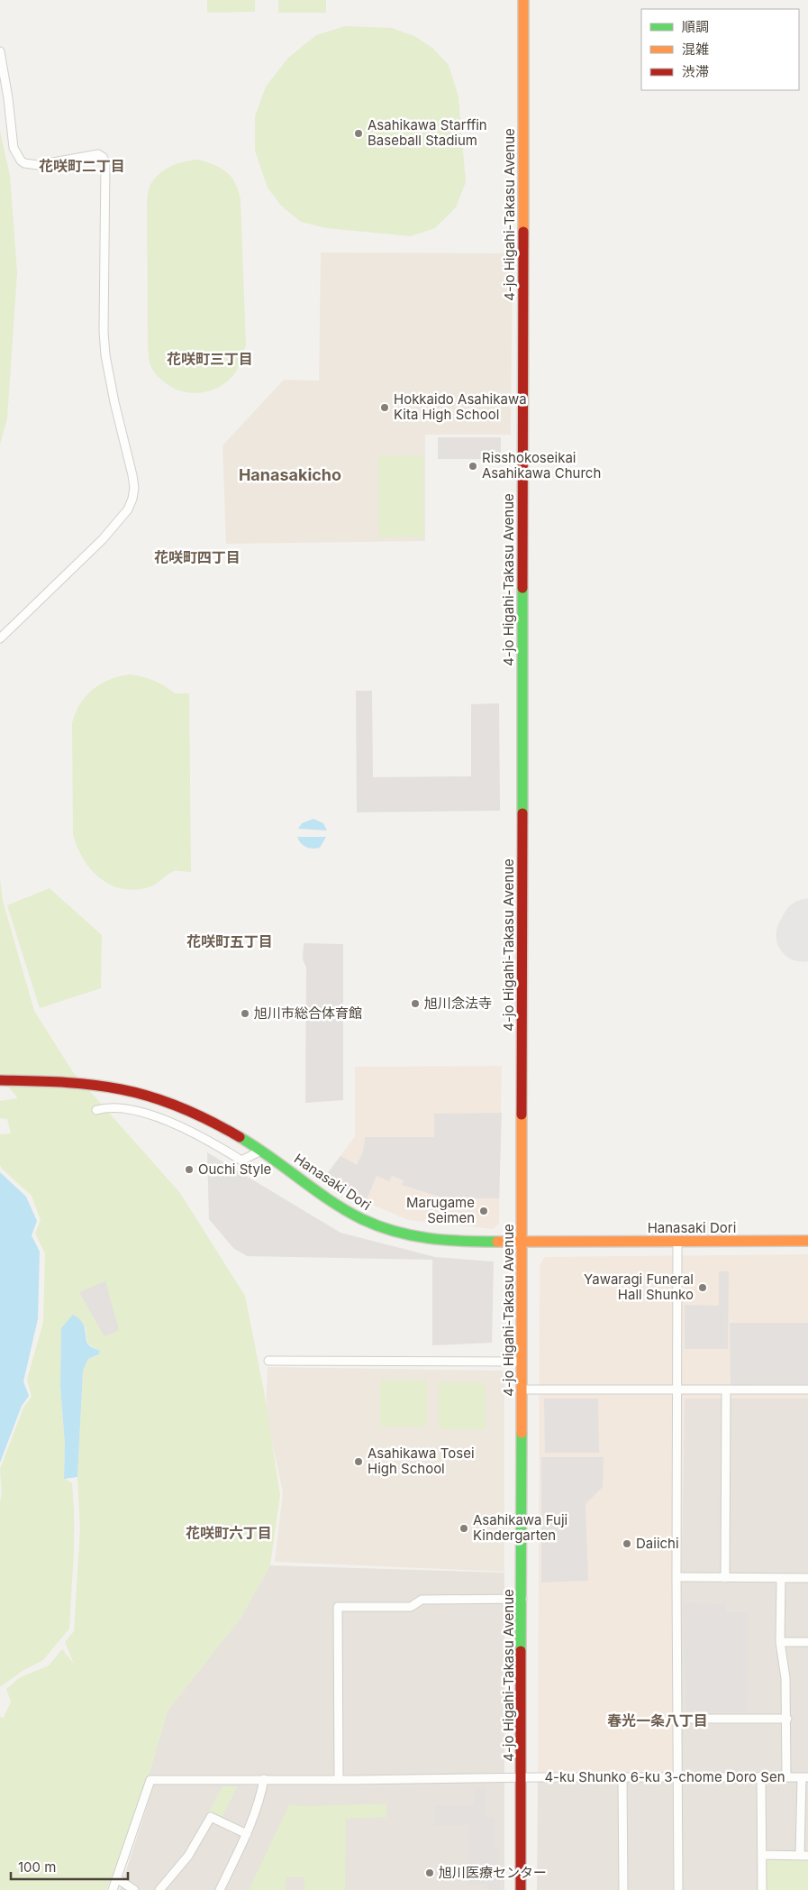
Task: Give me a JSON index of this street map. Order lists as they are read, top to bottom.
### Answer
{
  "streets": {
    "main road": ["4-jo Higahi-Takasu Avenue", "Hanasaki Dori"],
    "street": ["4-ku Shunko 6-ku 3-chome Doro Sen"]
  },
  "crossings": [
    ["4-jo Higahi-Takasu Avenue", "Hanasaki Dori"],
    ["4-jo Higahi-Takasu Avenue", "4-ku Shunko 6-ku 3-chome Doro Sen"]
  ],
  "districts": [
    "花咲町二丁目",
    "花咲町三丁目",
    "Hanasakicho",
    "花咲町四丁目",
    "花咲町五丁目",
    "花咲町六丁目",
    "春光一条八丁目"
  ],
  "places": [
    "Asahikawa Starffin Baseball Stadium",
    "Hokkaido Asahikawa Kita High School",
    "Risshokoseikai Asahikawa Church",
    "旭川念法寺",
    "旭川市総合体育館",
    "Ouchi Style",
    "Marugame Seimen",
    "Yawaragi Funeral Hall Shunko",
    "Asahikawa Tosei High School",
    "Asahikawa Fuji Kindergarten",
    "Daiichi",
    "旭川医療センター"
  ],
  "legend": ["順調", "混雑", "渋滞"],
  "scale_bar": "100 m"
}
